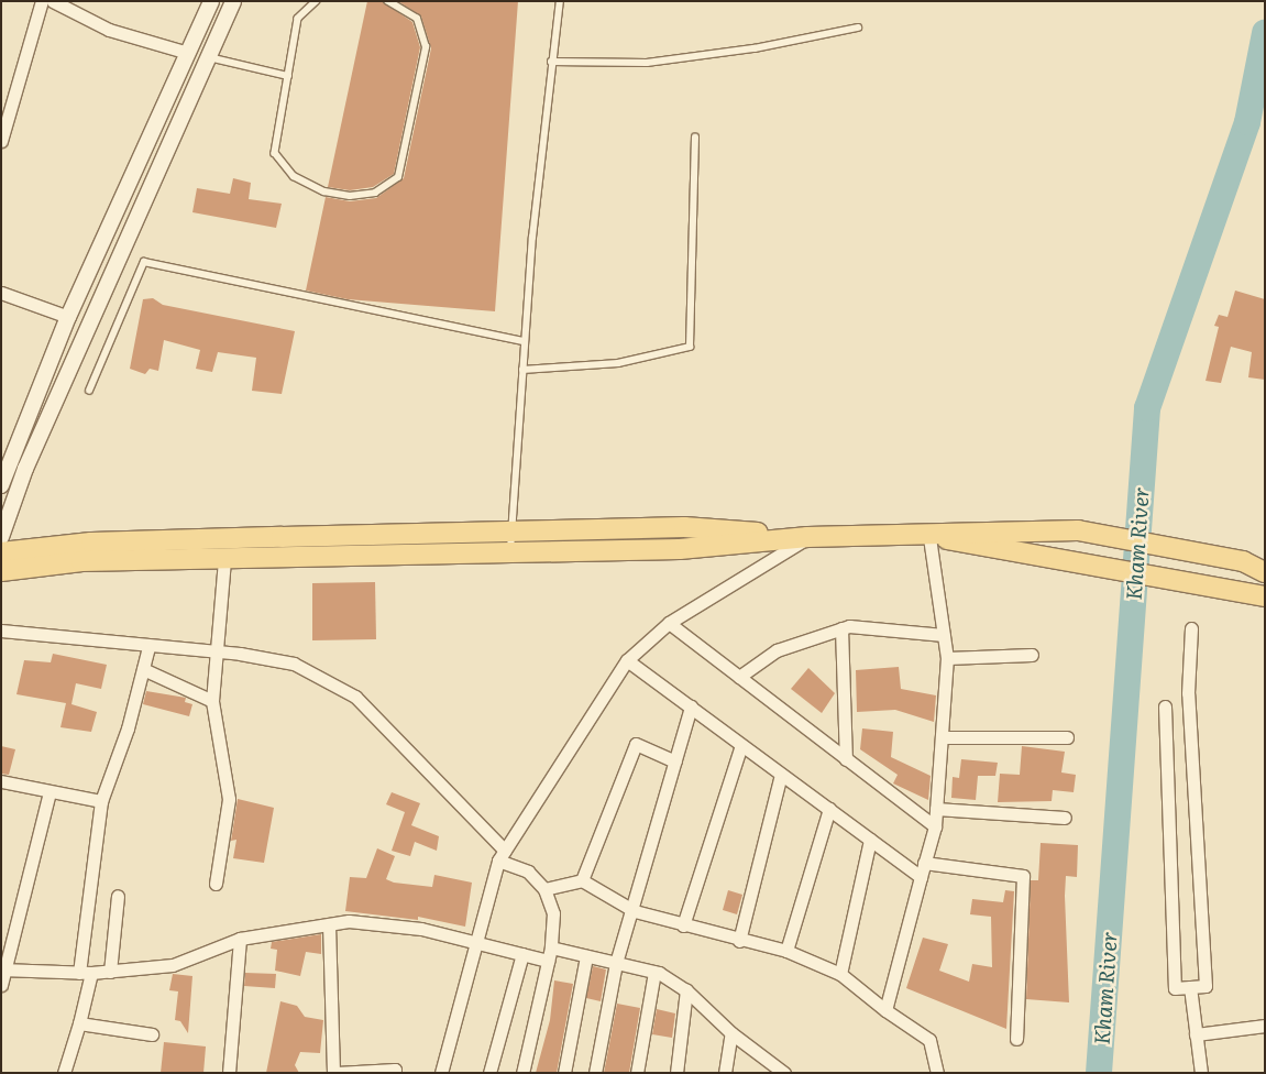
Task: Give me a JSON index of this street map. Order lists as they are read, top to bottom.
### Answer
{
  "water": ["Kham River"]
}
